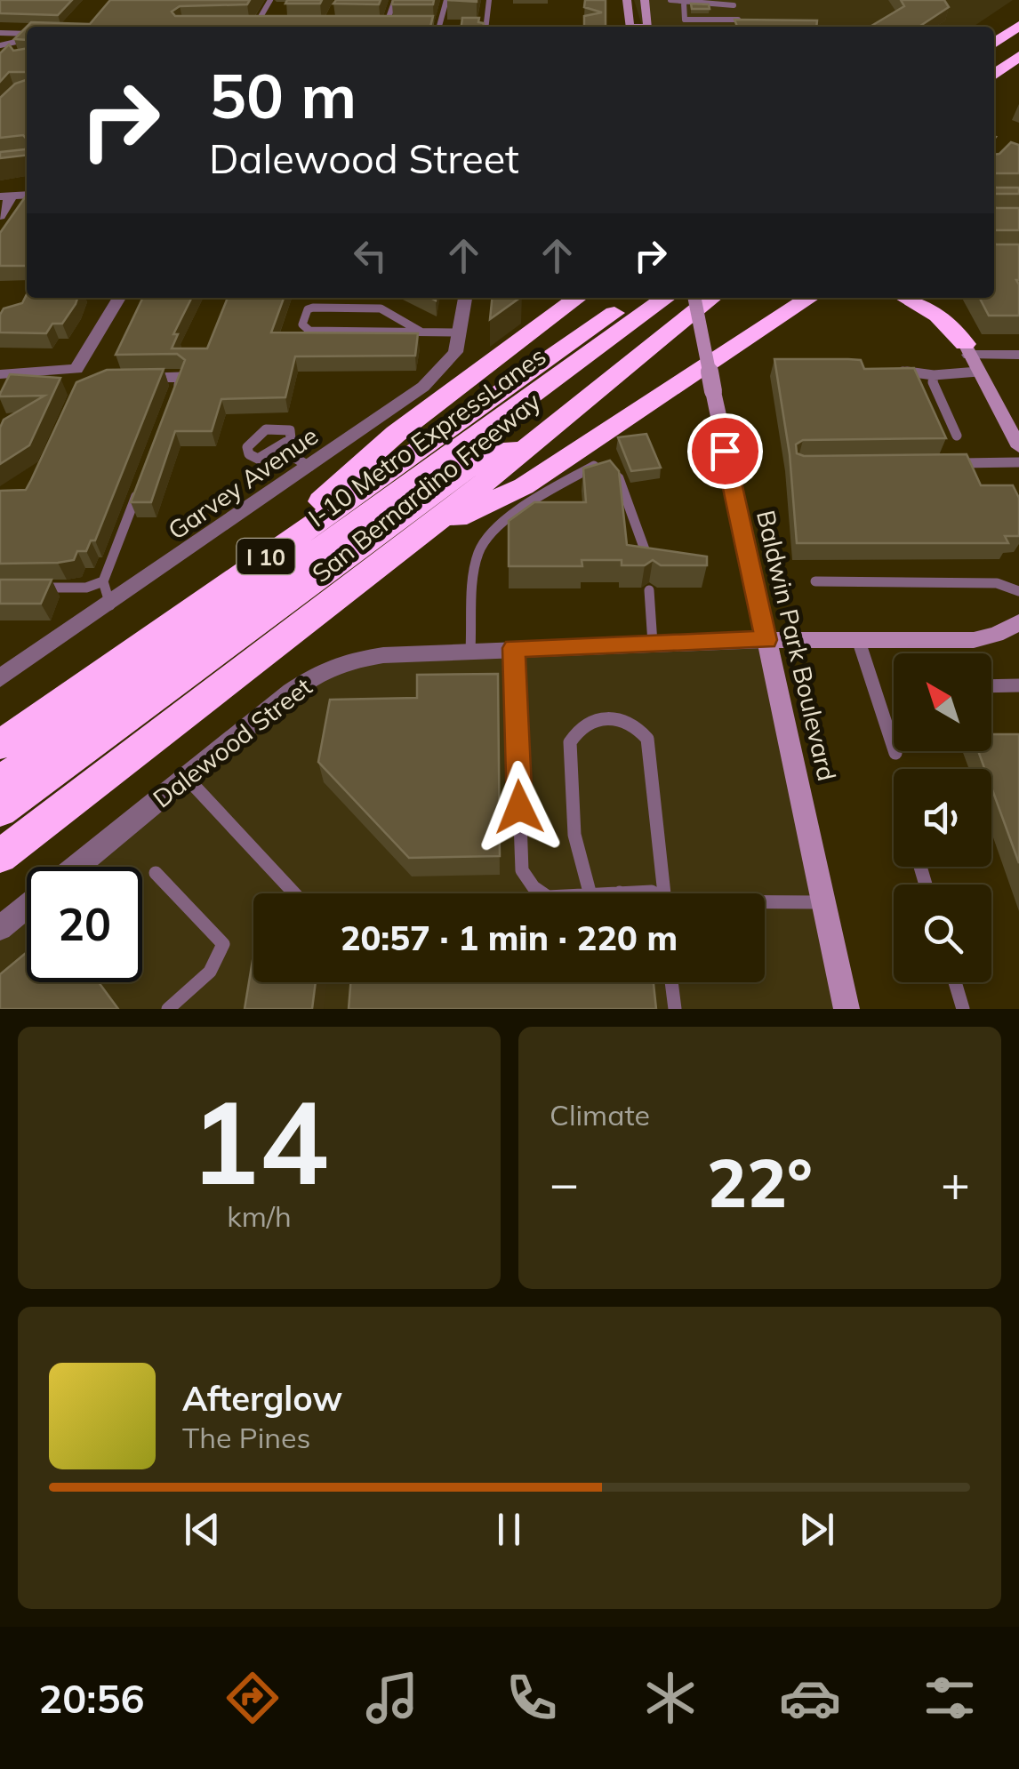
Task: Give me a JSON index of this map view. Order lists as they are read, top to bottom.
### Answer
{
  "streets": {
    "highway": ["I-10 Metro ExpressLanes", "San Bernardino Freeway", "I 10"],
    "main road": ["Baldwin Park Boulevard", "Dalewood Street"],
    "street": ["Garvey Avenue"]
  },
  "crossings": [
    ["Baldwin Park Boulevard", "Dalewood Street"]
  ],
  "north": "top left",
  "page": {
    "turn": ["50 m", "Dalewood Street"],
    "limit": "20",
    "trip": "20:57 · 1 min · 220 m",
    "tile": [
      ["14", "km/h"],
      "Climate"
    ],
    "heat": ["−", "22°", "+"],
    "song": ["Afterglow", "The Pines"],
    "tabs": "20:56"
  }
}
